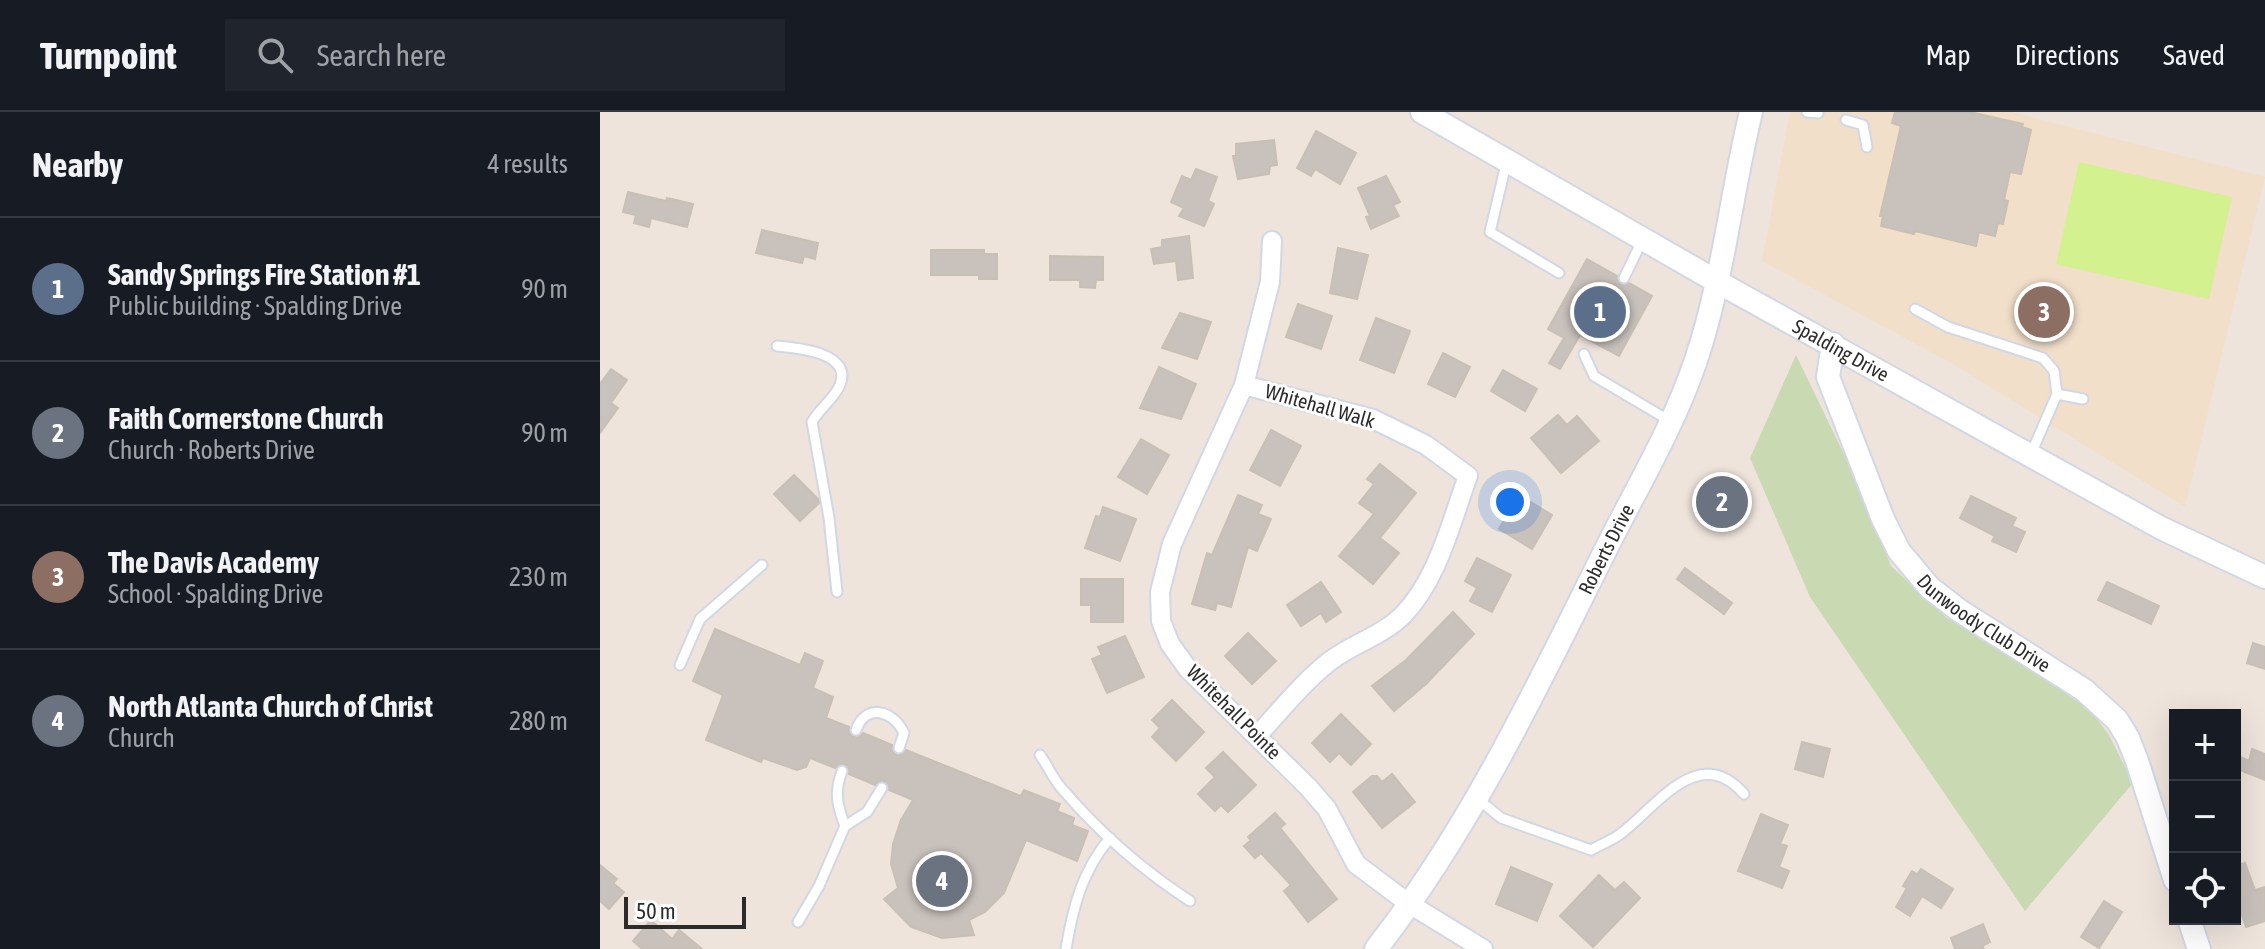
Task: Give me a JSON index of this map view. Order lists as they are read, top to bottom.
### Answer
{
  "streets": {
    "street": [
      "Spalding Drive",
      "Whitehall Walk",
      "Roberts Drive",
      "Dunwoody Club Drive",
      "Whitehall Pointe"
    ]
  },
  "crossings": [
    ["Spalding Drive", "Roberts Drive"],
    ["Spalding Drive", "Dunwoody Club Drive"],
    ["Whitehall Walk", "Whitehall Pointe"],
    ["Roberts Drive", "Whitehall Pointe"]
  ],
  "scale_bar": "50 m",
  "page": {
    "header": "Turnpoint",
    "search": "Search here",
    "nav": ["Map", "Directions", "Saved"],
    "heading": ["Nearby", "4 results"],
    "list": [
      {
        "mark": "1",
        "name": "Sandy Springs Fire Station #1",
        "note": "Public building · Spalding Drive",
        "value": "90 m"
      },
      {
        "mark": "2",
        "name": "Faith Cornerstone Church",
        "note": "Church · Roberts Drive",
        "value": "90 m"
      },
      {
        "mark": "3",
        "name": "The Davis Academy",
        "note": "School · Spalding Drive",
        "value": "230 m"
      },
      {
        "mark": "4",
        "name": "North Atlanta Church of Christ",
        "note": "Church",
        "value": "280 m"
      }
    ],
    "pins": [
      "1",
      "3",
      "2",
      "4"
    ],
    "map_buttons": ["+", "−"],
    "scale": "50 m"
  }
}
